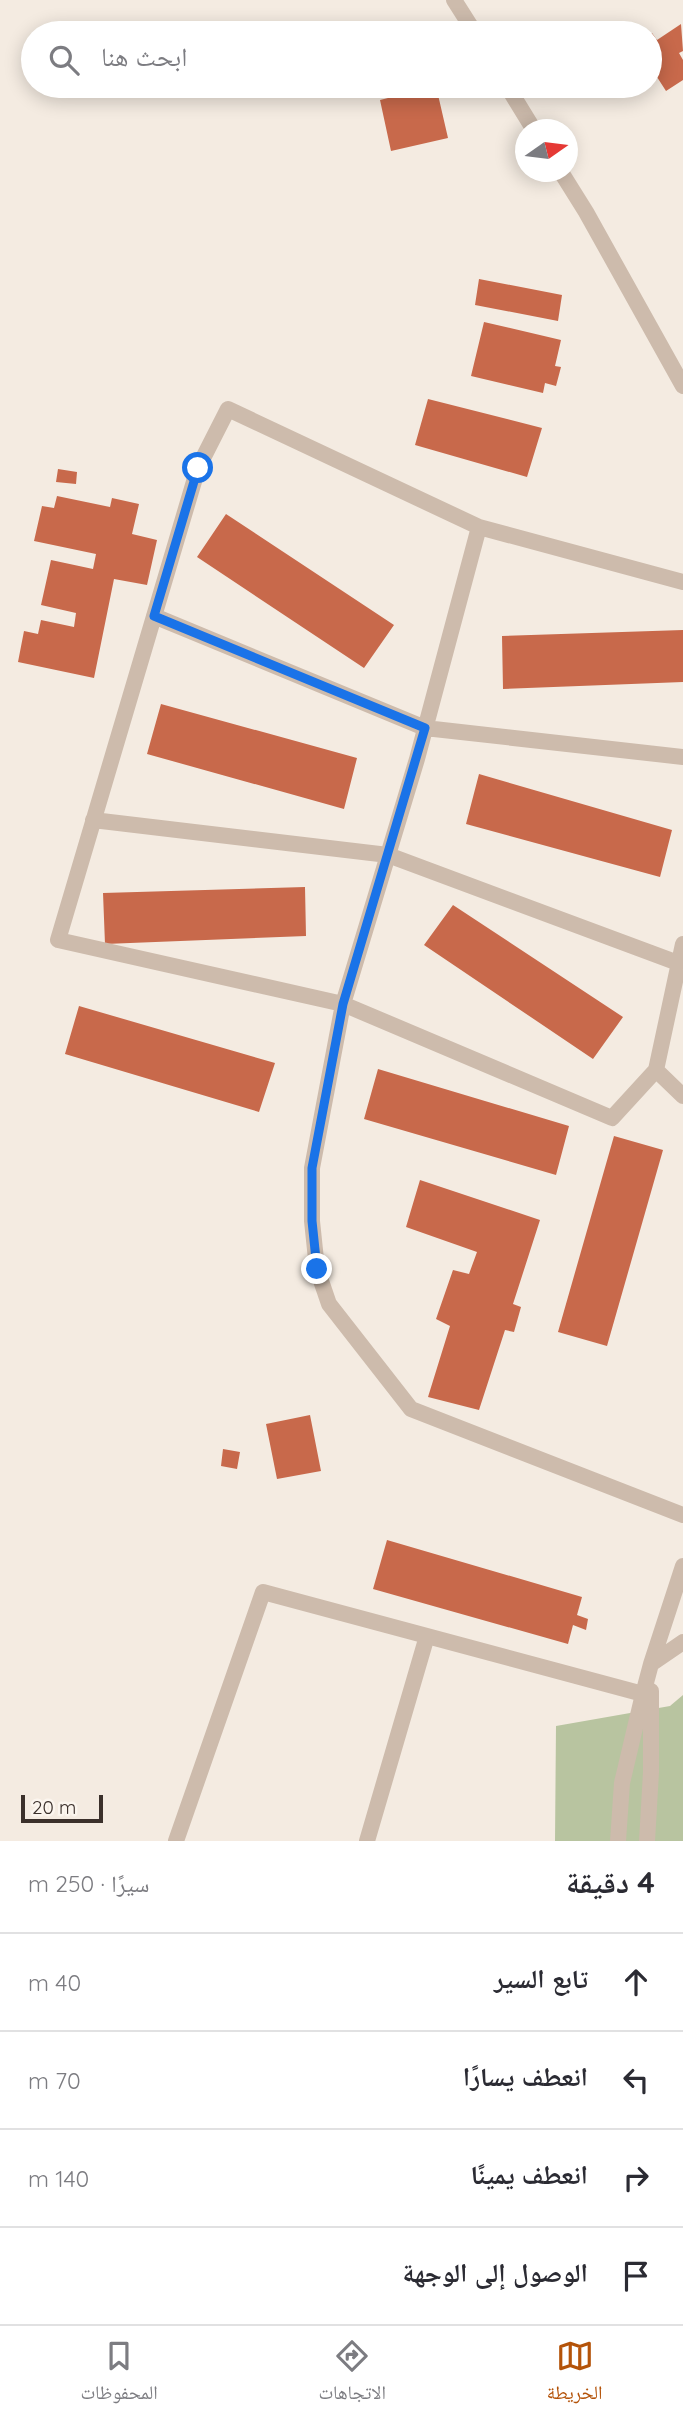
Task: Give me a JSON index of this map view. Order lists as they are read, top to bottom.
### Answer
{
  "scale_bar": "20 m",
  "north": "right",
  "page": {
    "search": "ابحث هنا",
    "scale": "20 m",
    "heading": ["4 دقيقة", "سيرًا · 250 m"],
    "list": [
      ["تابع السير", "40 m"],
      ["انعطف يسارًا", "70 m"],
      ["انعطف يمينًا", "140 m"],
      "الوصول إلى الوجهة"
    ],
    "nav": ["الخريطة", "الاتجاهات", "المحفوظات"]
  }
}
